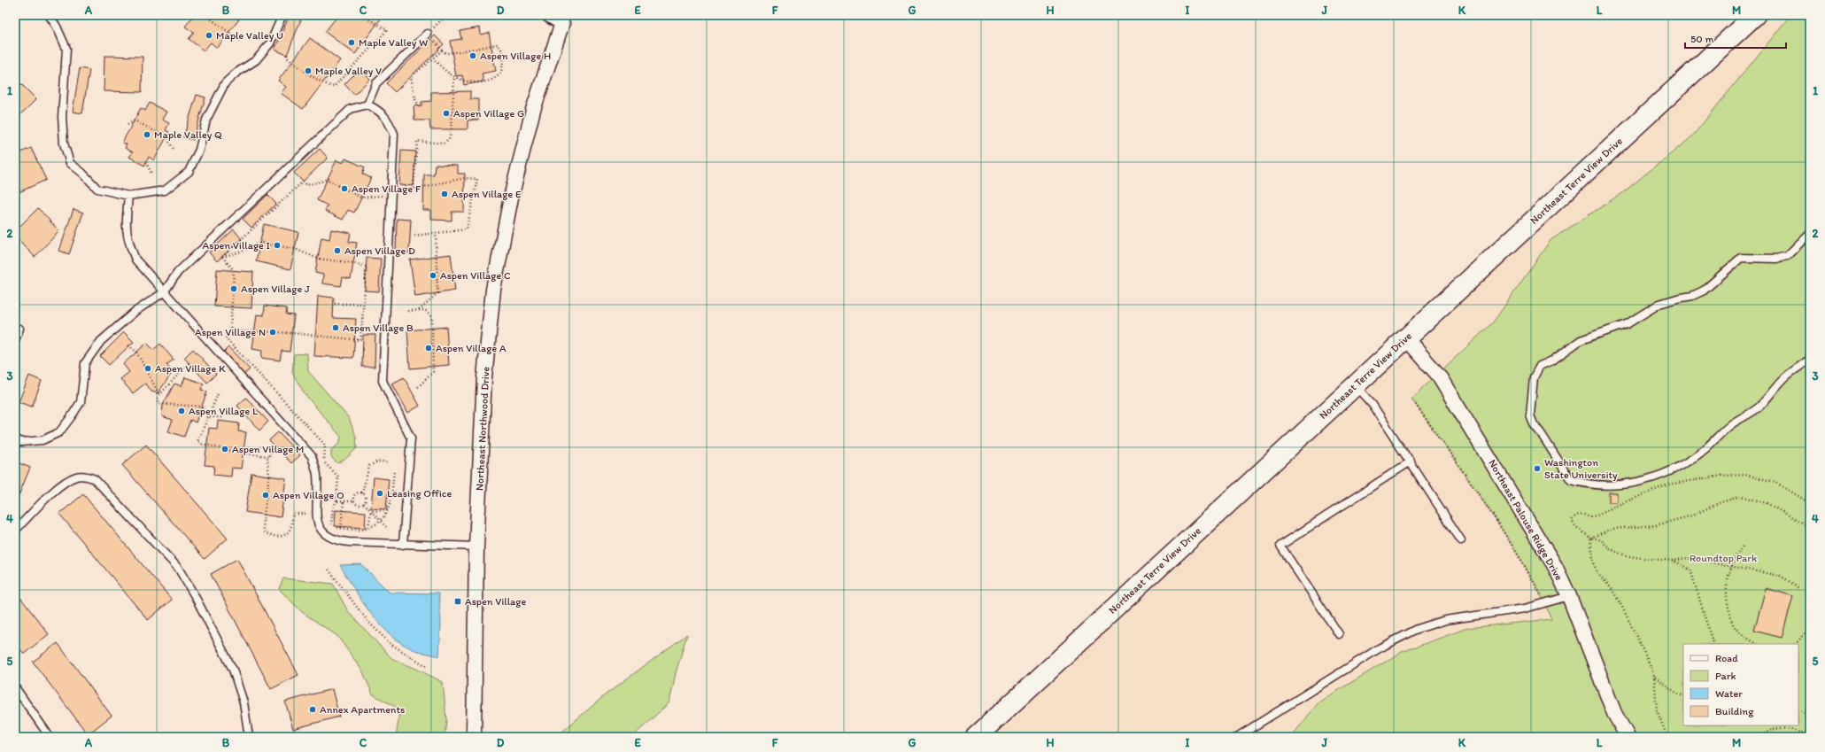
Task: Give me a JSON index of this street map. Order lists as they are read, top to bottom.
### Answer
{
  "streets": {
    "main road": ["Northeast Terre View Drive"],
    "street": ["Northeast Northwood Drive", "Northeast Palouse Ridge Drive"]
  },
  "crossings": [
    ["Northeast Terre View Drive", "Northeast Palouse Ridge Drive"]
  ],
  "parks": ["Roundtop Park"],
  "places": {
    "other": [
      "Maple Valley U",
      "Maple Valley W",
      "Aspen Village H",
      "Maple Valley V",
      "Aspen Village G",
      "Maple Valley Q",
      "Aspen Village F",
      "Aspen Village E",
      "Aspen Village I",
      "Aspen Village D",
      "Aspen Village C",
      "Aspen Village J",
      "Aspen Village B",
      "Aspen Village N",
      "Aspen Village A",
      "Aspen Village K",
      "Aspen Village L",
      "Aspen Village M",
      "Washington State University",
      "Leasing Office",
      "Aspen Village O",
      "Annex Apartments"
    ],
    "transit": ["Aspen Village"]
  },
  "legend": [
    "Road",
    "Park",
    "Water",
    "Building"
  ],
  "scale_bar": "50 m",
  "grid": {
    "columns": [
      "A",
      "B",
      "C",
      "D",
      "E",
      "F",
      "G",
      "H",
      "I",
      "J",
      "K",
      "L",
      "M"
    ],
    "rows": [
      "1",
      "2",
      "3",
      "4",
      "5"
    ]
  }
}
